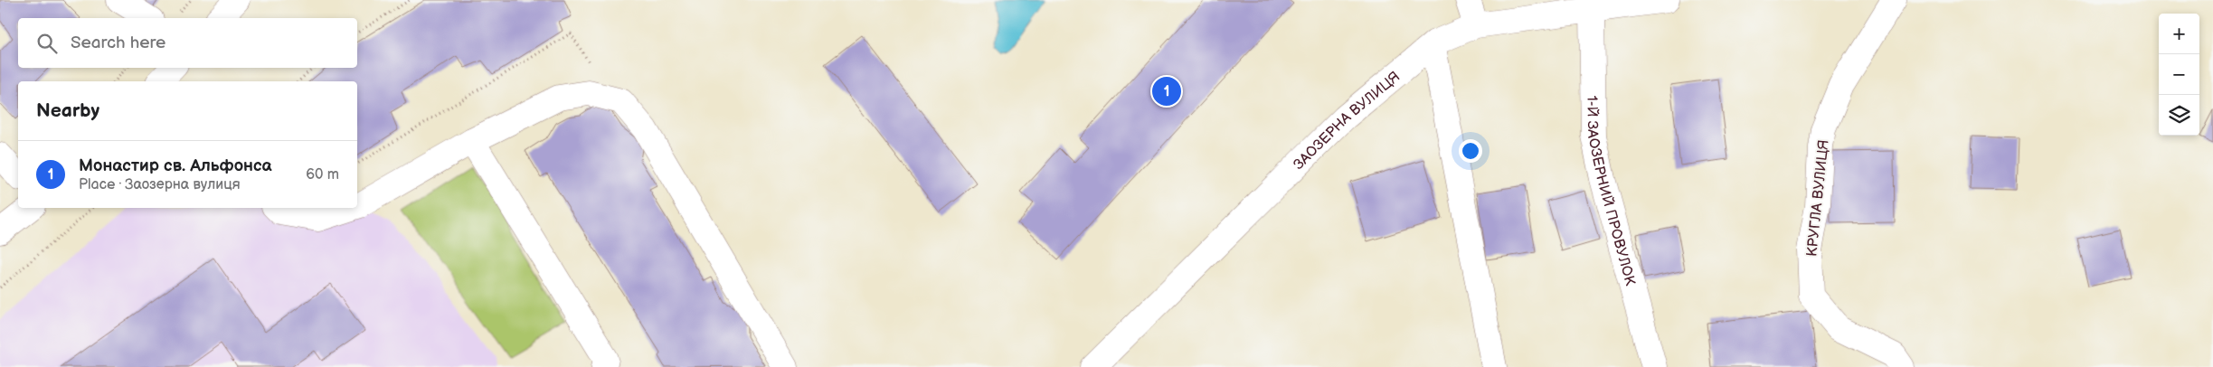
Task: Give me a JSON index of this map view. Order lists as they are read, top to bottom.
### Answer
{
  "streets": {
    "street": ["ЗАОЗЕРНА ВУЛИЦЯ", "1-Й ЗАОЗЕРНИЙ ПРОВУЛОК", "КРУГЛА ВУЛИЦЯ"]
  },
  "crossings": [
    ["ЗАОЗЕРНА ВУЛИЦЯ", "1-Й ЗАОЗЕРНИЙ ПРОВУЛОК"]
  ],
  "page": {
    "map_buttons": ["+", "−"],
    "search": "Search here",
    "pins": "1",
    "heading": "Nearby",
    "list": [
      {
        "mark": "1",
        "name": "Монастир св. Альфонса",
        "note": "Place · Заозерна вулиця",
        "value": "60 m"
      }
    ]
  }
}
